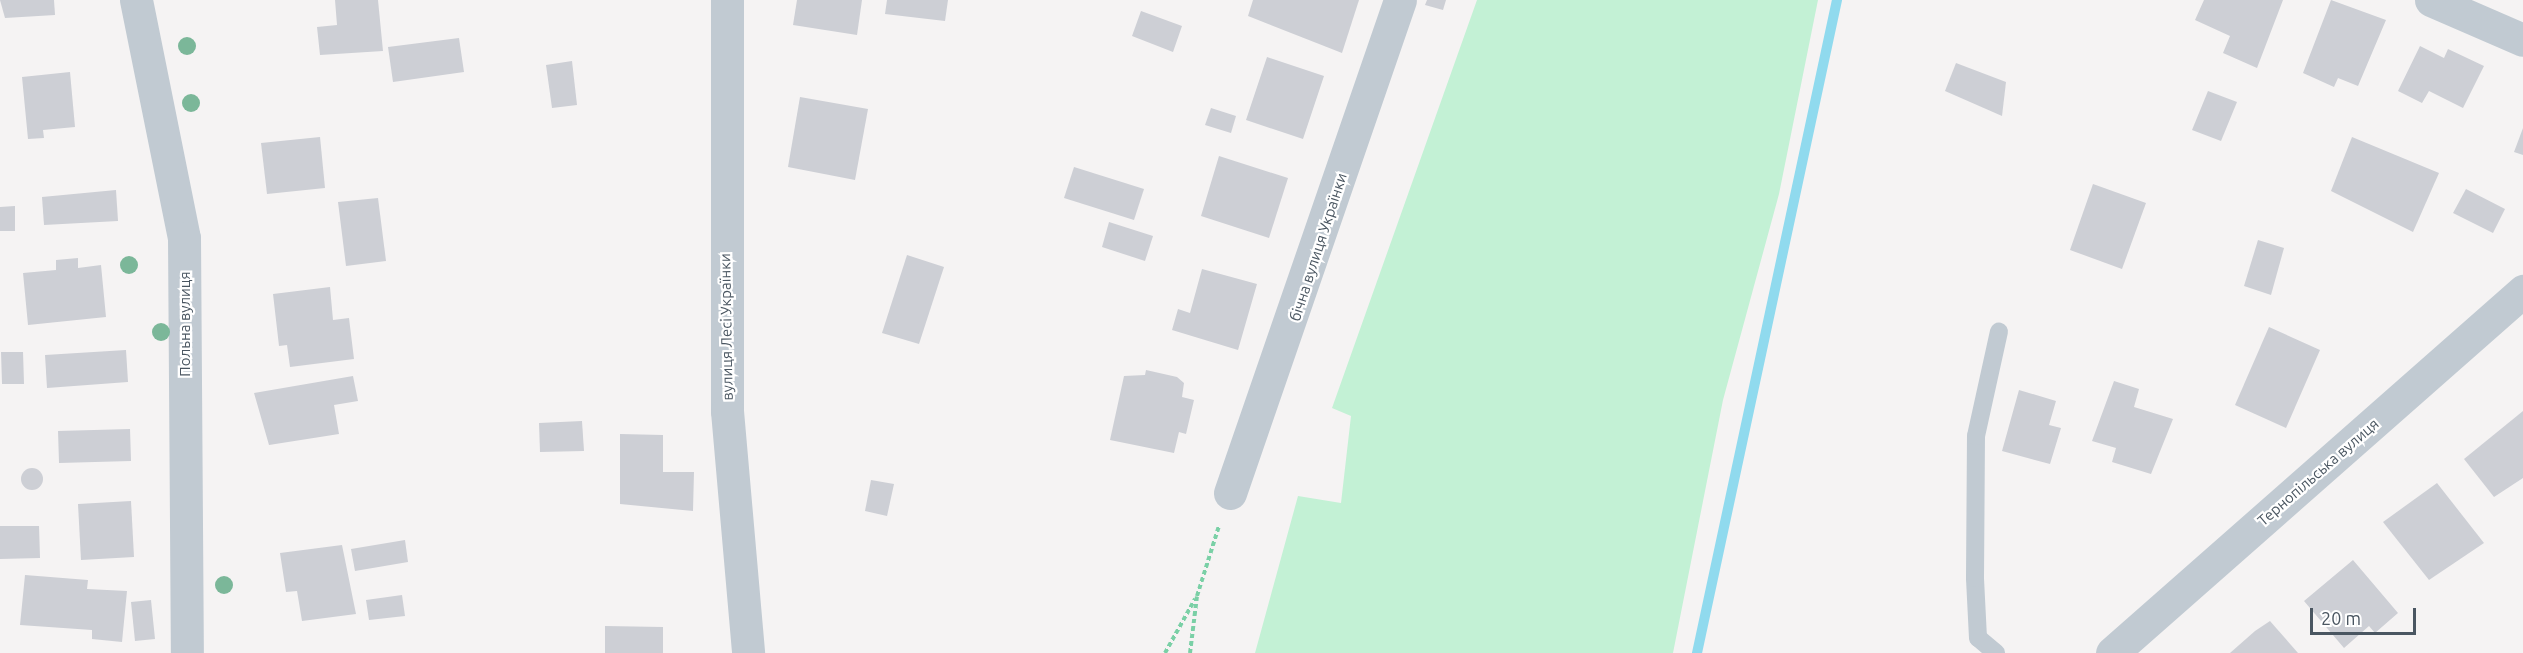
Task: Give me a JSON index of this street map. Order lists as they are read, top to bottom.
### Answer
{
  "streets": {
    "street": [
      "бічна вулиця Українки",
      "Польна вулиця",
      "вулиця Лесі Українки",
      "Тернопільська вулиця"
    ]
  },
  "scale_bar": "20 m"
}
